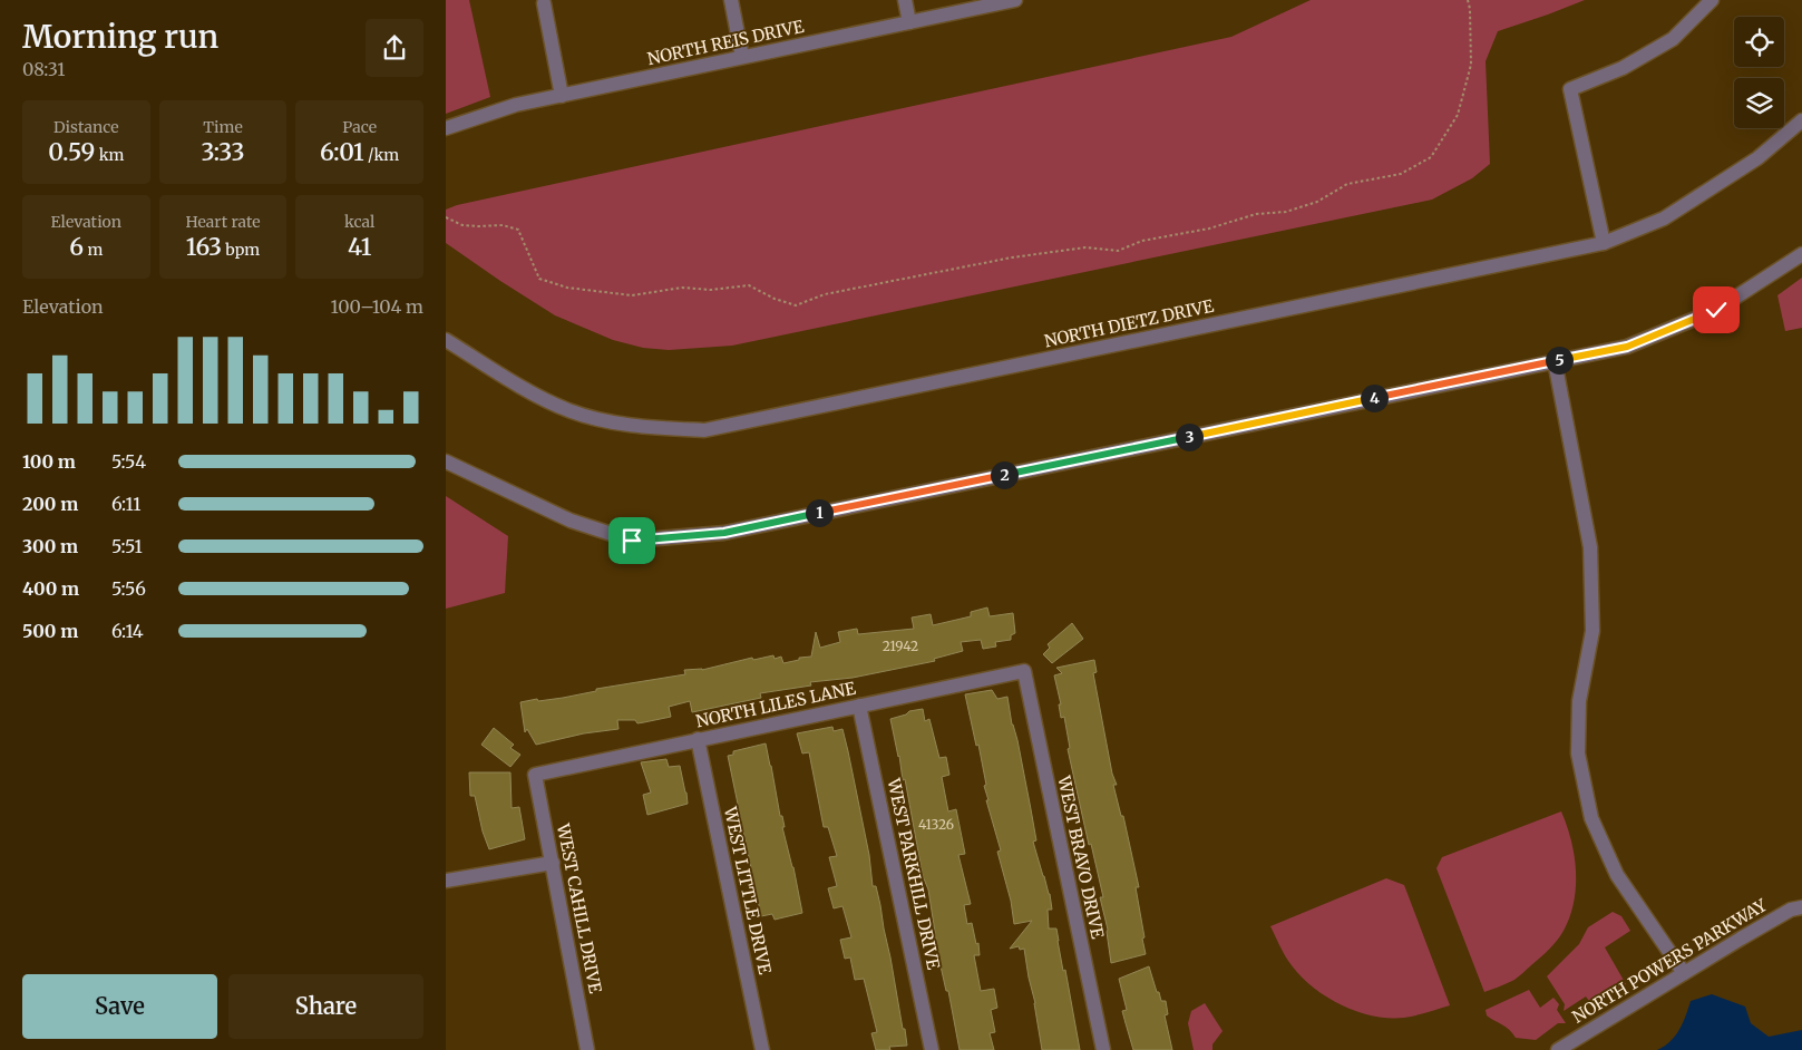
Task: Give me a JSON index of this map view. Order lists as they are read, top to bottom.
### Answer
{
  "streets": {
    "street": [
      "NORTH REIS DRIVE",
      "NORTH DIETZ DRIVE",
      "NORTH LILES LANE",
      "WEST BRAVO DRIVE",
      "WEST PARKHILL DRIVE",
      "WEST LITTLE DRIVE",
      "WEST CAHILL DRIVE",
      "NORTH POWERS PARKWAY"
    ]
  },
  "crossings": [
    ["NORTH LILES LANE", "WEST BRAVO DRIVE"],
    ["NORTH LILES LANE", "WEST PARKHILL DRIVE"],
    ["NORTH LILES LANE", "WEST LITTLE DRIVE"],
    ["NORTH LILES LANE", "WEST CAHILL DRIVE"]
  ],
  "house_numbers": ["21942", "41326"],
  "page": {
    "heading": ["Morning run", "08:31"],
    "stats": [
      ["Distance", "0.59 km"],
      ["Time", "3:33"],
      ["Pace", "6:01 /km"],
      ["Elevation", "6 m"],
      ["Heart rate", "163 bpm"],
      ["kcal", "41"]
    ],
    "chart": ["Elevation", "100–104 m"],
    "pins": [
      "5",
      "4",
      "3",
      "2",
      "1"
    ],
    "list": [
      {
        "name": "100 m",
        "note": "5:54"
      },
      {
        "name": "200 m",
        "note": "6:11"
      },
      {
        "name": "300 m",
        "note": "5:51"
      },
      {
        "name": "400 m",
        "note": "5:56"
      },
      {
        "name": "500 m",
        "note": "6:14"
      }
    ],
    "buttons": ["Save", "Share"]
  }
}
